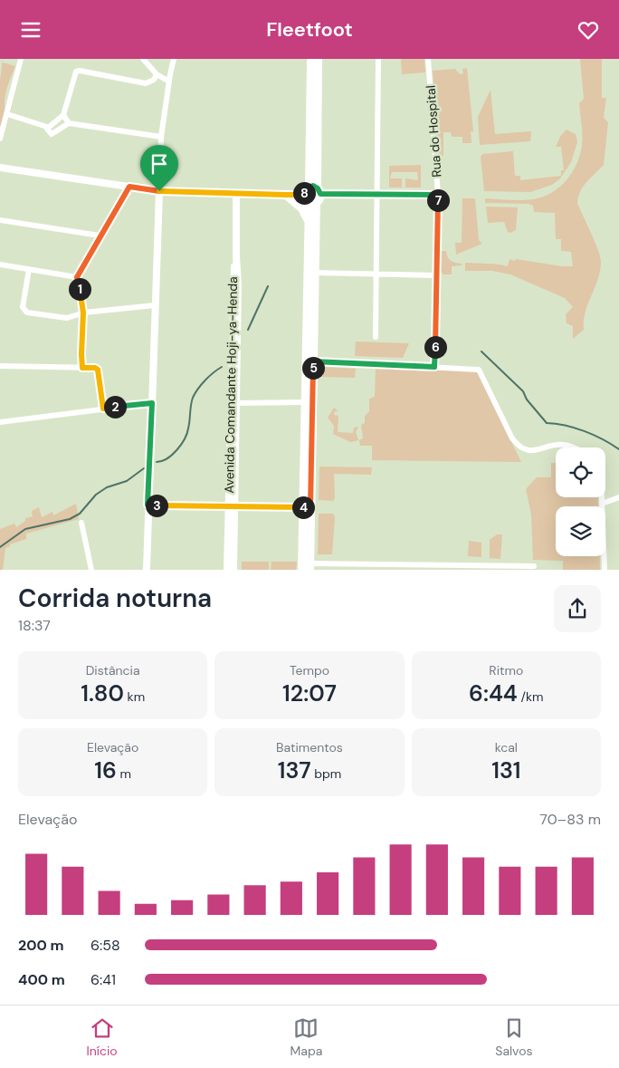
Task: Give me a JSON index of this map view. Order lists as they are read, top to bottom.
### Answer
{
  "streets": {
    "street": ["Rua do Hospital", "Avenida Comandante Hoji-ya-Henda"]
  },
  "page": {
    "header": "Fleetfoot",
    "pins": [
      "8",
      "7",
      "1",
      "6",
      "5",
      "2",
      "3",
      "4"
    ],
    "heading": ["Corrida noturna", "18:37"],
    "stats": [
      ["Distância", "1.80 km"],
      ["Tempo", "12:07"],
      ["Ritmo", "6:44 /km"],
      ["Elevação", "16 m"],
      ["Batimentos", "137 bpm"],
      ["kcal", "131"]
    ],
    "chart": ["Elevação", "70–83 m"],
    "list": [
      {
        "name": "200 m",
        "note": "6:58"
      },
      {
        "name": "400 m",
        "note": "6:41"
      }
    ],
    "tabs": ["Início", "Mapa", "Salvos"]
  }
}
